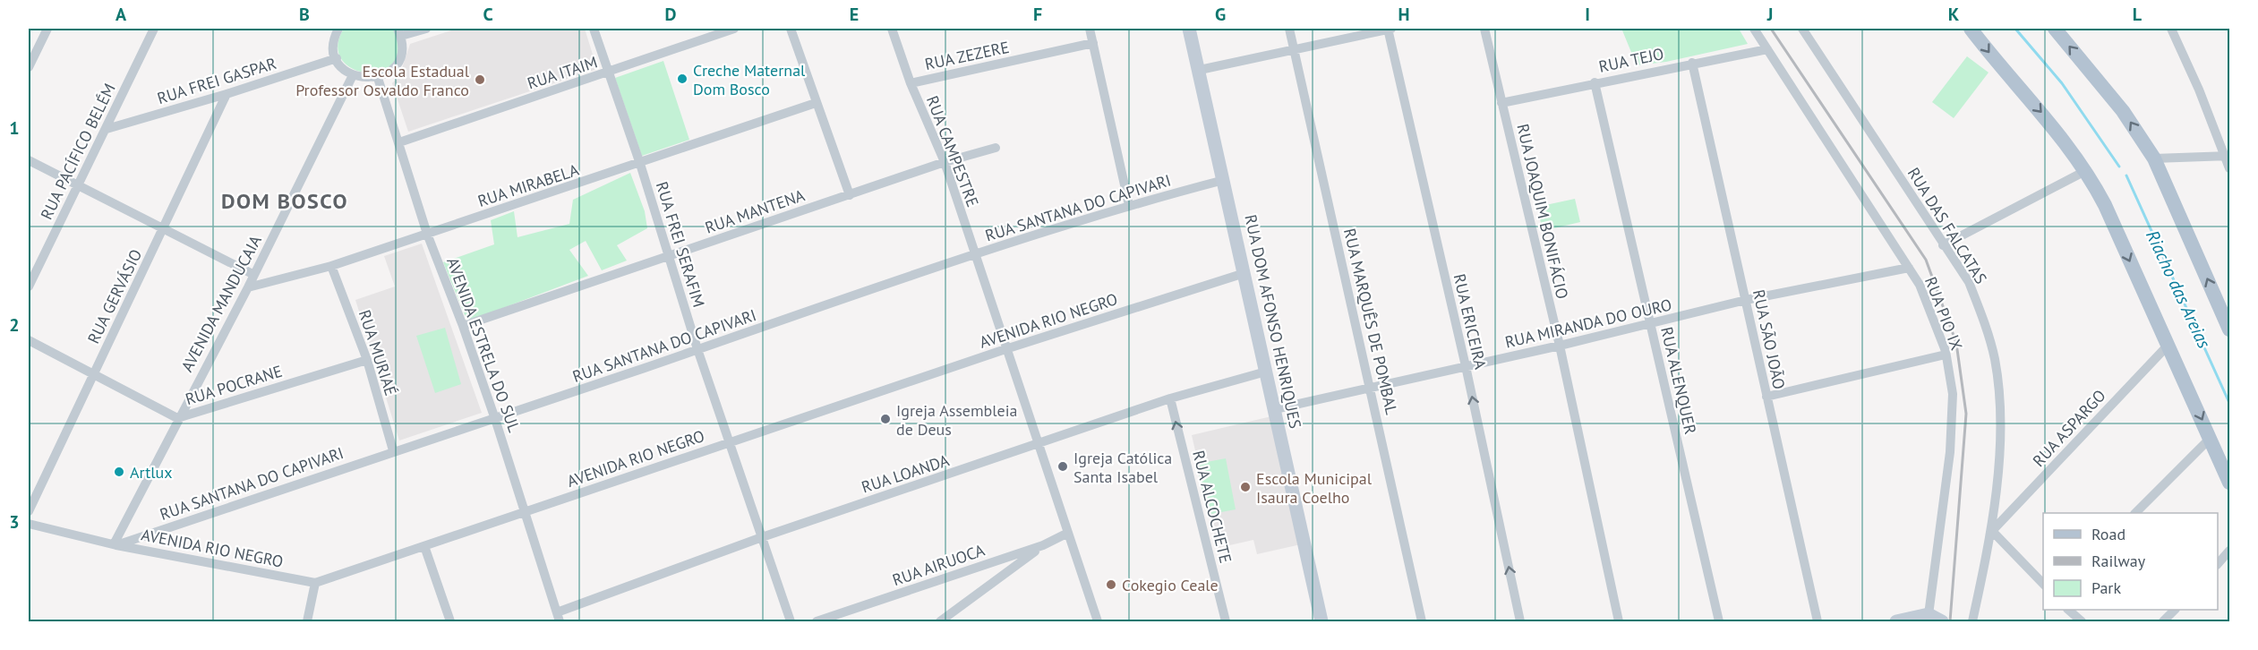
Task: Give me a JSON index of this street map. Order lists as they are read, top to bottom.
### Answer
{
  "streets": {
    "street": [
      "RUA ZEZERE",
      "RUA TEJO",
      "RUA ITAIM",
      "RUA FREI GASPAR",
      "RUA PACÍFICO BELÉM",
      "RUA CAMPESTRE",
      "RUA MIRABELA",
      "RUA SANTANA DO CAPIVARI",
      "RUA MANTENA",
      "RUA JOAQUIM BONIFÁCIO",
      "RUA DAS FALCATAS",
      "RUA FREI SERAFIM",
      "RUA GERVÁSIO",
      "AVENIDA MANDUCAIA",
      "RUA PIO IX",
      "AVENIDA RIO NEGRO",
      "RUA DOM AFONSO HENRIQUES",
      "RUA MARQUÊS DE POMBAL",
      "RUA ERICEIRA",
      "RUA MIRANDA DO OURO",
      "RUA SÃO JOÃO",
      "AVENIDA ESTRELA DO SUL",
      "RUA MURIAÉ",
      "RUA ALENQUER",
      "RUA POCRANE",
      "RUA ASPARGO",
      "RUA LOANDA",
      "RUA ALCOCHETE",
      "RUA AIRUOCA"
    ]
  },
  "crossings": [
    ["RUA ZEZERE", "RUA CAMPESTRE"],
    ["RUA TEJO", "RUA JOAQUIM BONIFÁCIO"],
    ["RUA TEJO", "RUA PIO IX"],
    ["RUA TEJO", "RUA SÃO JOÃO"],
    ["RUA TEJO", "RUA ALENQUER"],
    ["RUA ITAIM", "RUA FREI SERAFIM"],
    ["RUA ITAIM", "AVENIDA ESTRELA DO SUL"],
    ["RUA FREI GASPAR", "RUA PACÍFICO BELÉM"],
    ["RUA FREI GASPAR", "RUA GERVÁSIO"],
    ["RUA CAMPESTRE", "RUA SANTANA DO CAPIVARI"],
    ["RUA CAMPESTRE", "RUA MANTENA"],
    ["RUA CAMPESTRE", "AVENIDA RIO NEGRO"],
    ["RUA CAMPESTRE", "RUA LOANDA"],
    ["RUA CAMPESTRE", "RUA AIRUOCA"],
    ["RUA MIRABELA", "RUA FREI SERAFIM"],
    ["RUA MIRABELA", "AVENIDA MANDUCAIA"],
    ["RUA MIRABELA", "AVENIDA ESTRELA DO SUL"],
    ["RUA MIRABELA", "RUA MURIAÉ"],
    ["RUA SANTANA DO CAPIVARI", "RUA FREI SERAFIM"],
    ["RUA SANTANA DO CAPIVARI", "AVENIDA MANDUCAIA"],
    ["RUA SANTANA DO CAPIVARI", "AVENIDA RIO NEGRO"],
    ["RUA SANTANA DO CAPIVARI", "RUA DOM AFONSO HENRIQUES"],
    ["RUA SANTANA DO CAPIVARI", "AVENIDA ESTRELA DO SUL"],
    ["RUA SANTANA DO CAPIVARI", "RUA MURIAÉ"],
    ["RUA MANTENA", "RUA FREI SERAFIM"],
    ["RUA MANTENA", "AVENIDA ESTRELA DO SUL"],
    ["RUA JOAQUIM BONIFÁCIO", "RUA MIRANDA DO OURO"],
    ["RUA DAS FALCATAS", "RUA ASPARGO"],
    ["RUA FREI SERAFIM", "AVENIDA RIO NEGRO"],
    ["RUA FREI SERAFIM", "RUA LOANDA"],
    ["RUA GERVÁSIO", "RUA POCRANE"],
    ["AVENIDA MANDUCAIA", "AVENIDA RIO NEGRO"],
    ["AVENIDA MANDUCAIA", "RUA POCRANE"],
    ["RUA PIO IX", "RUA MIRANDA DO OURO"],
    ["AVENIDA RIO NEGRO", "RUA DOM AFONSO HENRIQUES"],
    ["AVENIDA RIO NEGRO", "AVENIDA ESTRELA DO SUL"],
    ["RUA DOM AFONSO HENRIQUES", "RUA MIRANDA DO OURO"],
    ["RUA DOM AFONSO HENRIQUES", "RUA LOANDA"],
    ["RUA MARQUÊS DE POMBAL", "RUA MIRANDA DO OURO"],
    ["RUA ERICEIRA", "RUA MIRANDA DO OURO"],
    ["RUA MIRANDA DO OURO", "RUA SÃO JOÃO"],
    ["RUA MIRANDA DO OURO", "RUA ALENQUER"],
    ["AVENIDA ESTRELA DO SUL", "RUA LOANDA"],
    ["RUA MURIAÉ", "RUA POCRANE"],
    ["RUA LOANDA", "RUA ALCOCHETE"]
  ],
  "one_way": ["RUA ERICEIRA", "RUA ALCOCHETE"],
  "districts": ["DOM BOSCO"],
  "water": ["Riacho das Areias"],
  "places": [
    "Creche Maternal Dom Bosco",
    "Escola Estadual Professor Osvaldo Franco",
    "Igreja Assembleia de Deus",
    "Igreja Católica Santa Isabel",
    "Artlux",
    "Escola Municipal Isaura Coelho",
    "Cokegio Ceale"
  ],
  "legend": ["Road", "Railway", "Park"],
  "grid": {
    "columns": [
      "A",
      "B",
      "C",
      "D",
      "E",
      "F",
      "G",
      "H",
      "I",
      "J",
      "K",
      "L"
    ],
    "rows": ["1", "2", "3"]
  }
}
